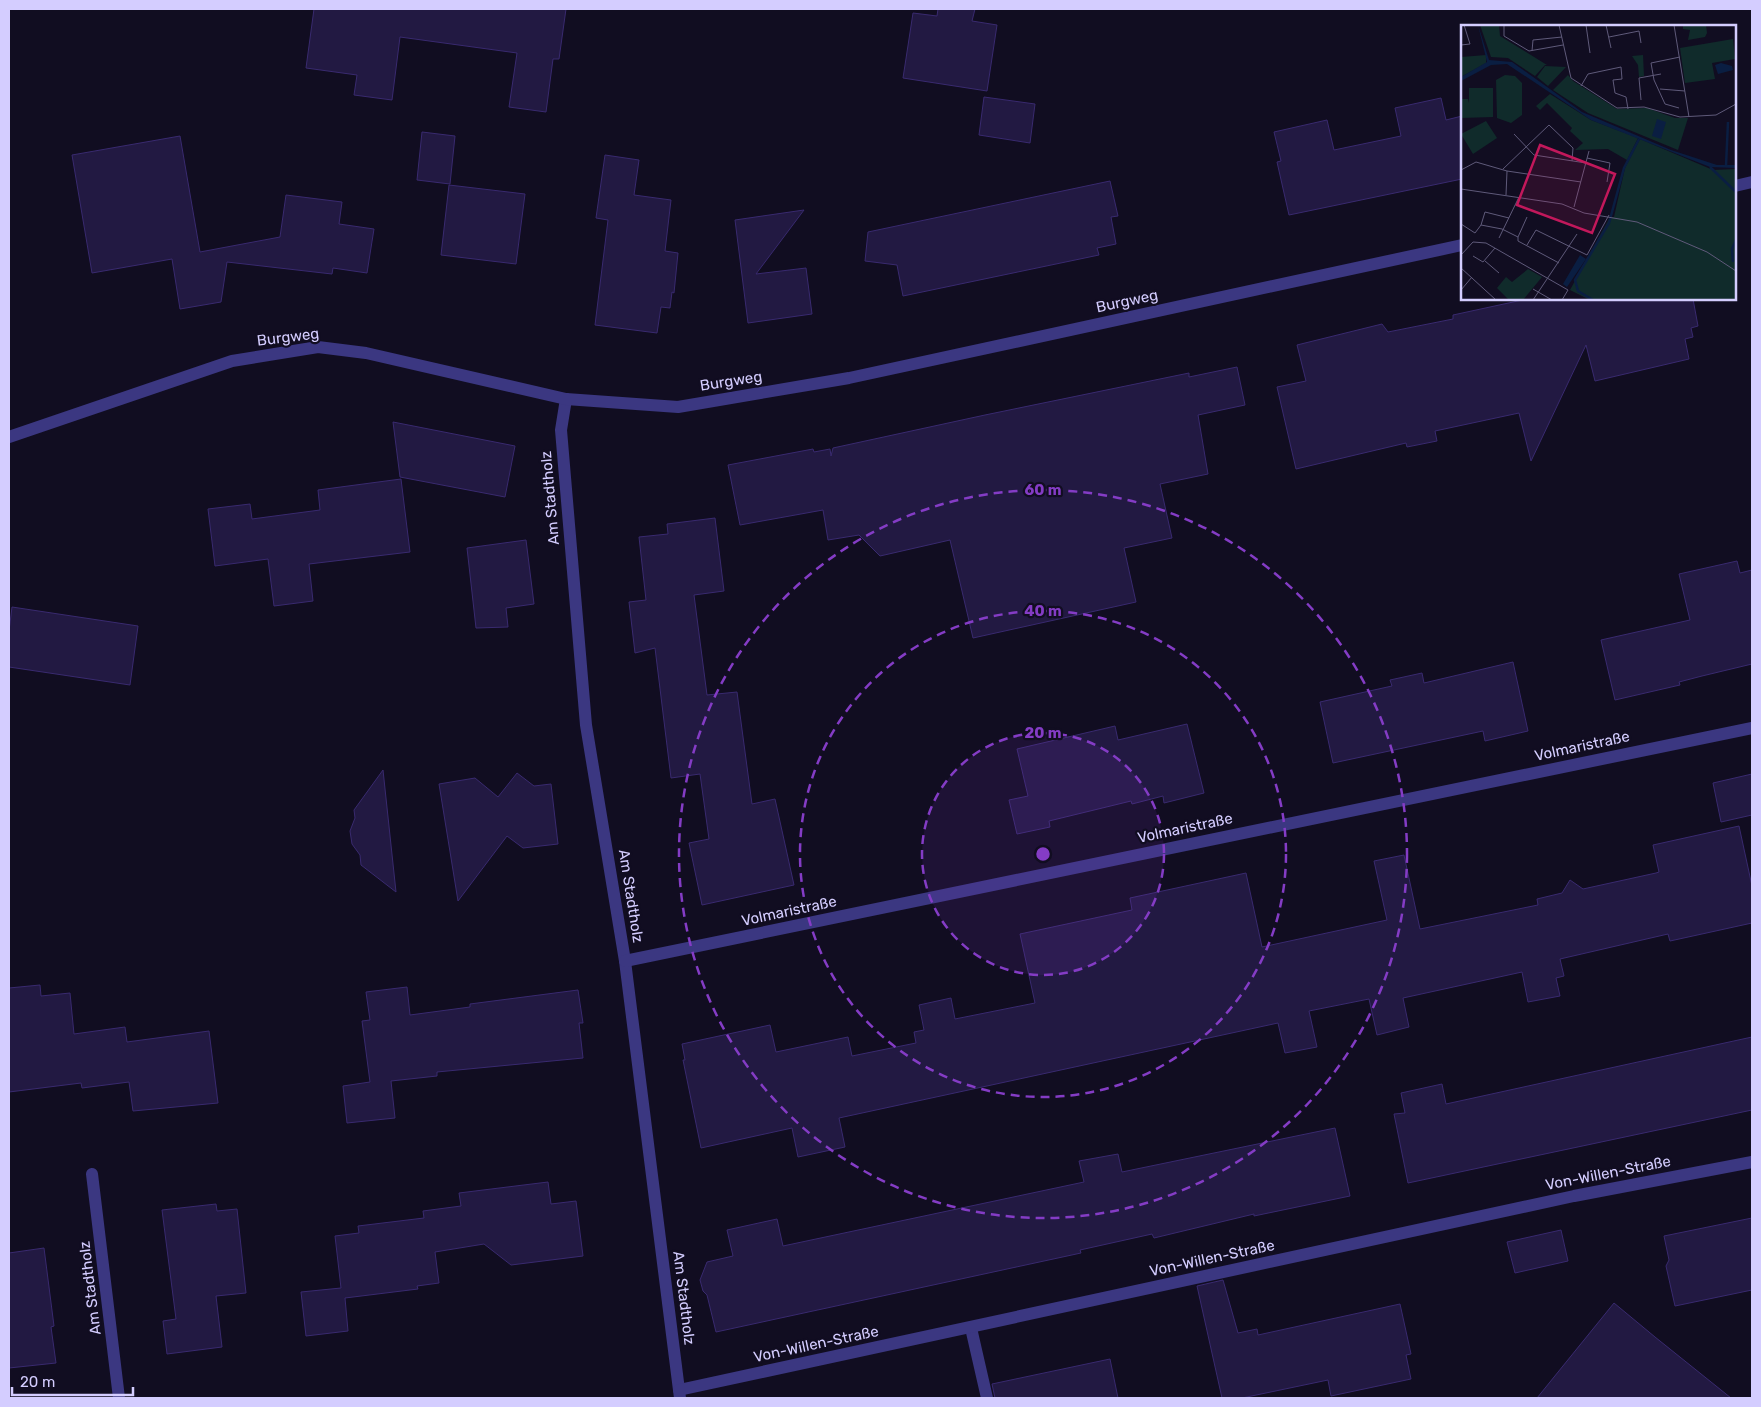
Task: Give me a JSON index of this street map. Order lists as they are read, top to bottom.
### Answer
{
  "streets": {
    "street": [
      "Burgweg",
      "Am Stadtholz",
      "Volmaristraße",
      "Von-Willen-Straße"
    ]
  },
  "crossings": [
    ["Burgweg", "Am Stadtholz"],
    ["Am Stadtholz", "Volmaristraße"],
    ["Am Stadtholz", "Von-Willen-Straße"]
  ],
  "scale_bar": "20 m",
  "rings": ["60 m", "40 m", "20 m"]
}
